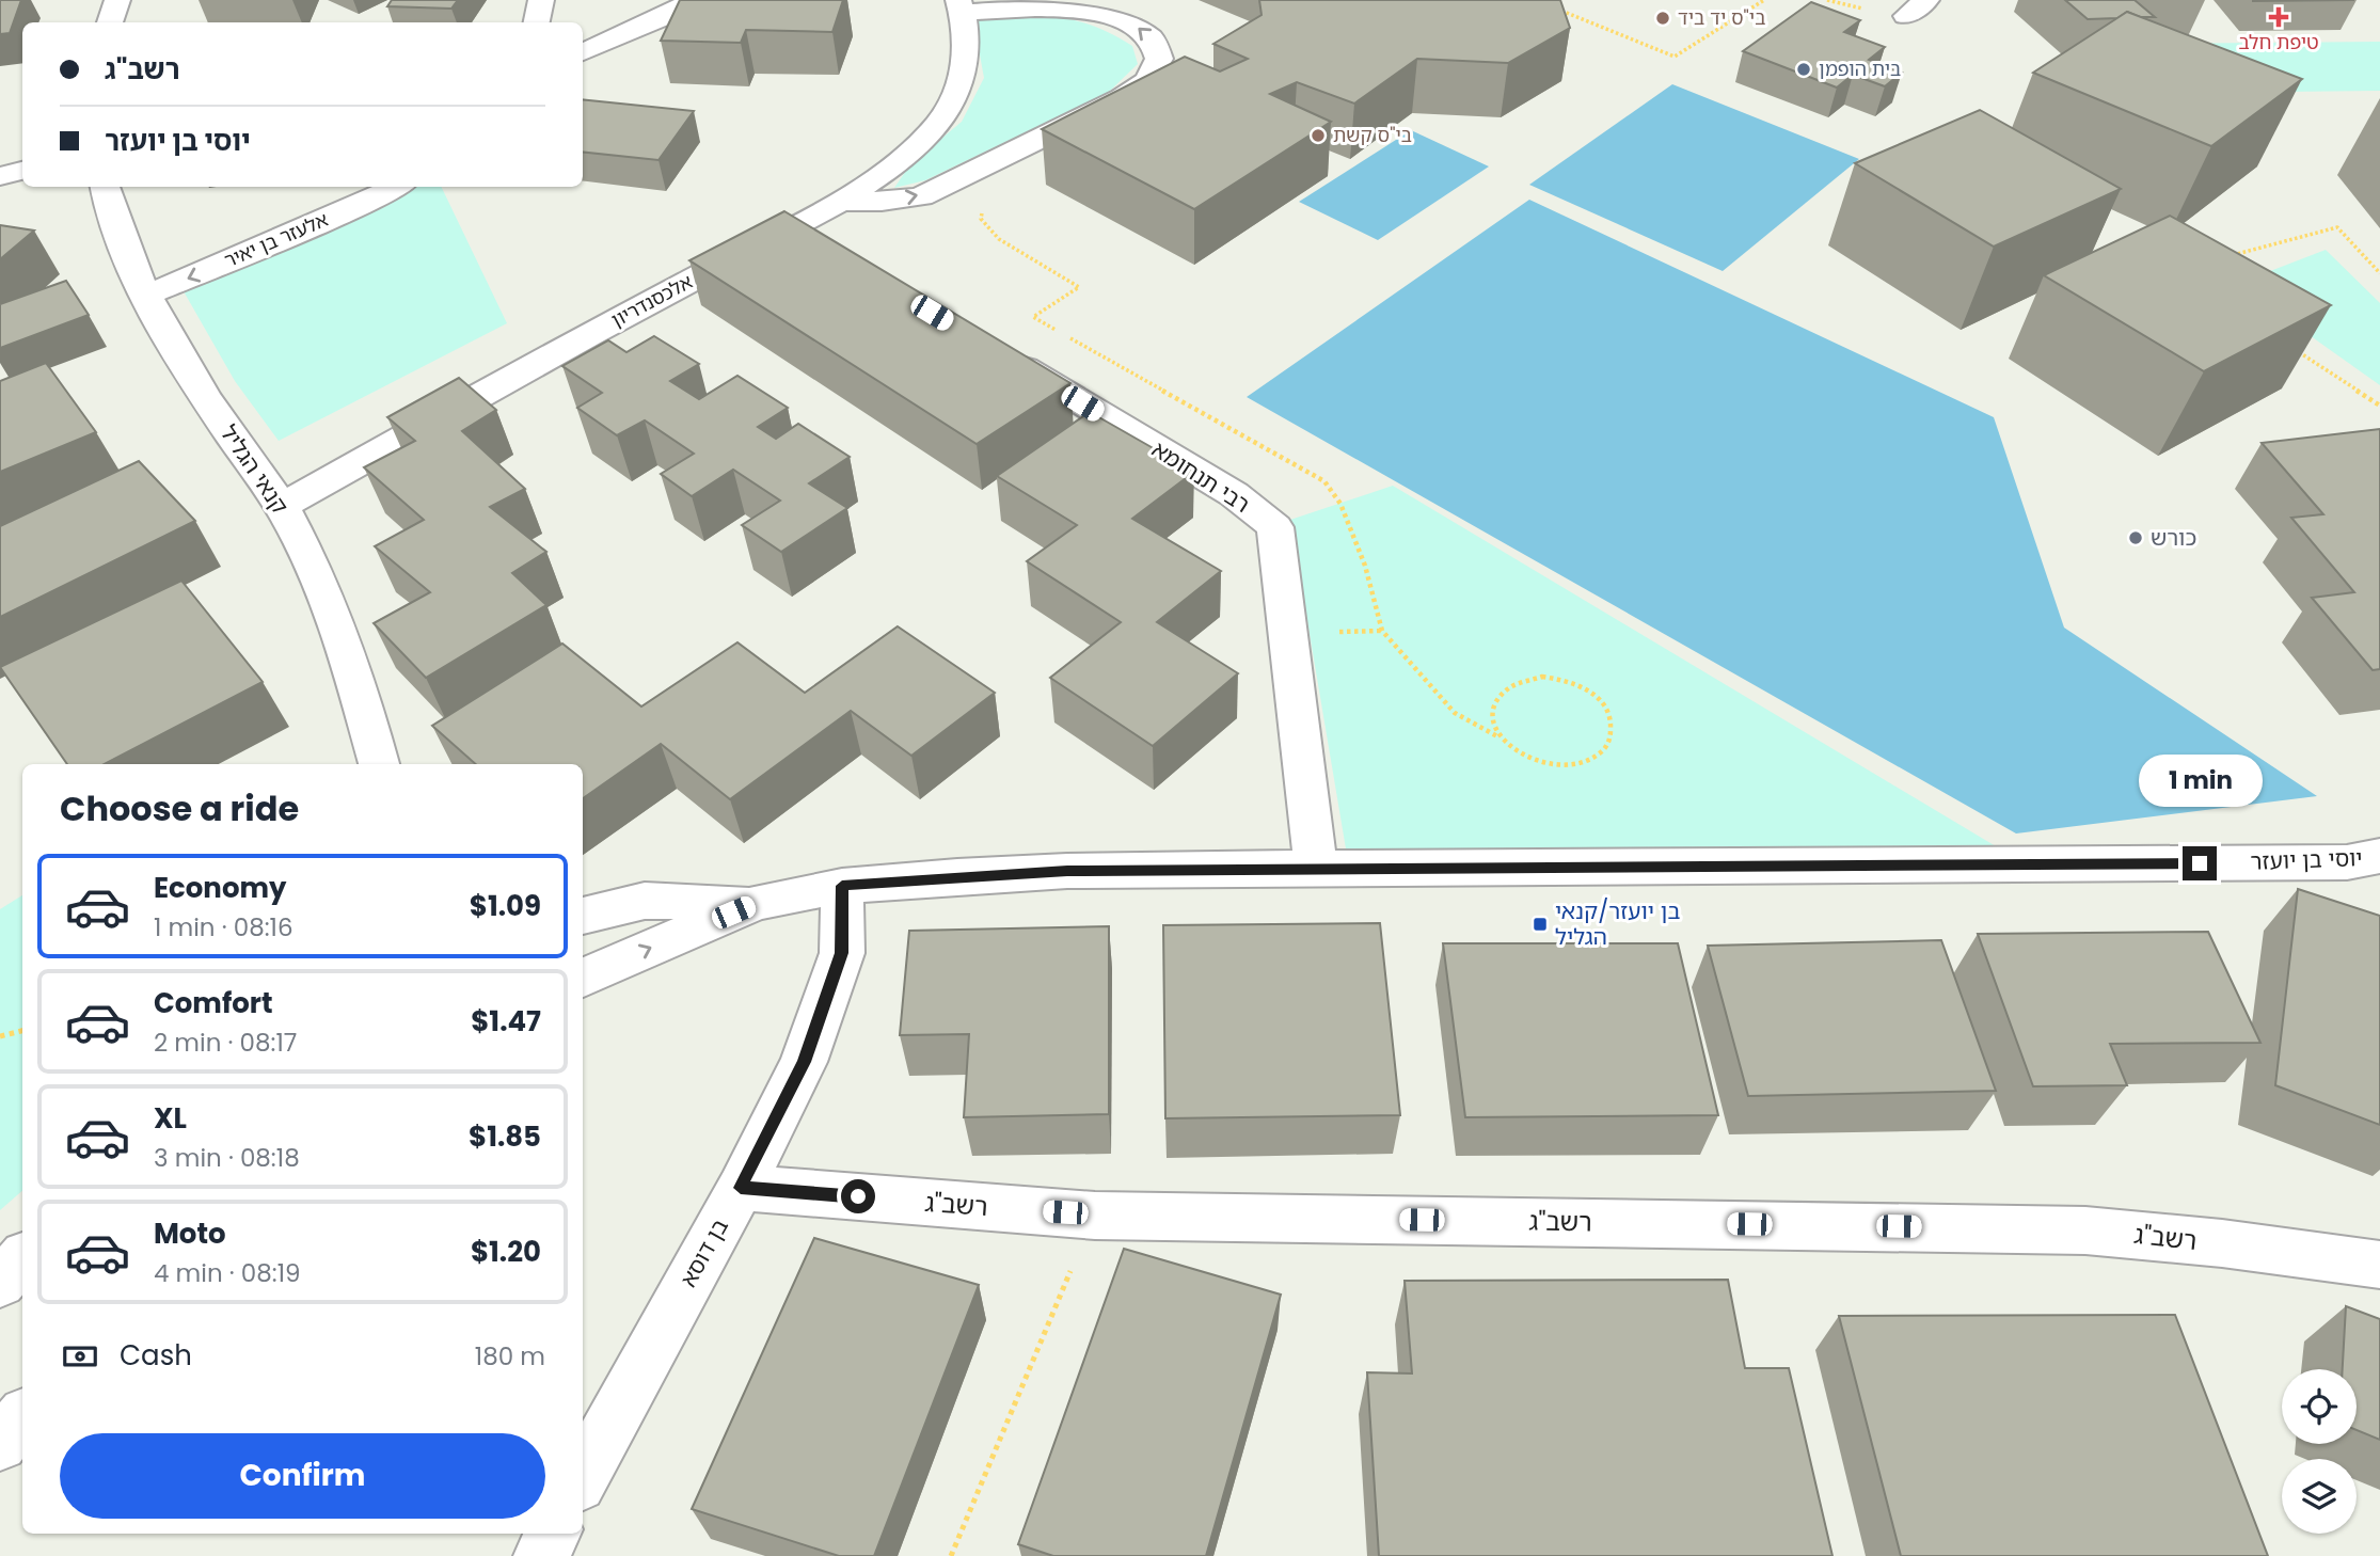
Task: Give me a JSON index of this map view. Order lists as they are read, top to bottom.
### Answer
{
  "streets": {
    "street": [
      "אלעזר בן יאיר",
      "אלכסנדריון",
      "קנאי הגליל",
      "רבי תנחומא",
      "יוסי בן יועזר",
      "רשב\"ג",
      "בן דוסא"
    ]
  },
  "crossings": [
    ["אלעזר בן יאיר", "קנאי הגליל"],
    ["אלכסנדריון", "קנאי הגליל"],
    ["רבי תנחומא", "יוסי בן יועזר"],
    ["יוסי בן יועזר", "בן דוסא"],
    ["רשב\"ג", "בן דוסא"]
  ],
  "one_way": ["אלעזר בן יאיר"],
  "places": {
    "health": ["טיפת חלב"],
    "other": [
      "בי\"ס יד ביד",
      "בית הופמן",
      "בי\"ס קשת",
      "כורש"
    ],
    "transit": ["בן יועזר/קנאי הגליל"]
  },
  "page": {
    "banner": ["רשב\"ג", "יוסי בן יועזר"],
    "bubble": "1 min",
    "heading": "Choose a ride",
    "list": [
      {
        "name": "Economy",
        "note": "1 min · 08:16",
        "value": "$1.09"
      },
      {
        "name": "Comfort",
        "note": "2 min · 08:17",
        "value": "$1.47"
      },
      {
        "name": "XL",
        "note": "3 min · 08:18",
        "value": "$1.85"
      },
      {
        "name": "Moto",
        "note": "4 min · 08:19",
        "value": "$1.20"
      }
    ],
    "pay": ["Cash", "180 m"],
    "buttons": "Confirm"
  }
}
